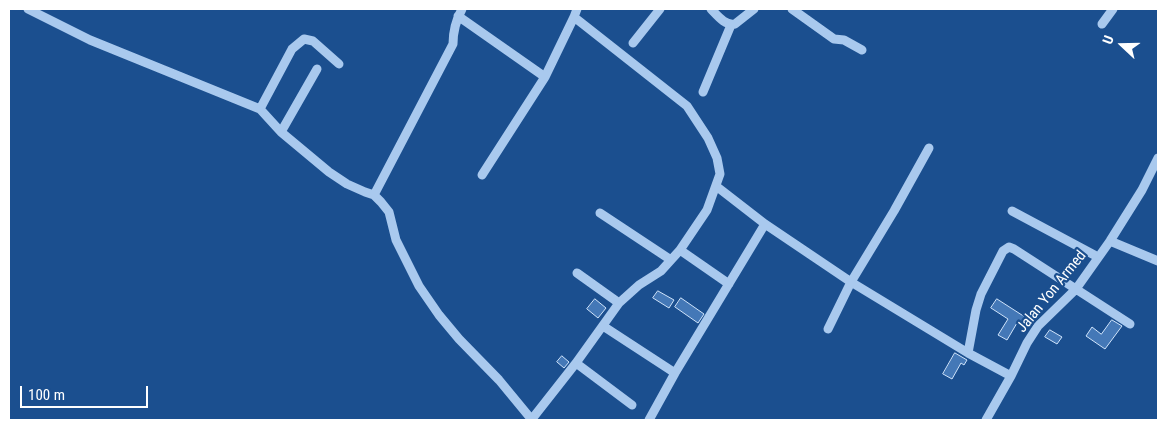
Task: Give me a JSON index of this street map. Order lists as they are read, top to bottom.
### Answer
{
  "streets": {
    "street": ["Jalan Yon Armed"]
  },
  "scale_bar": "100 m",
  "north": "left"
}
